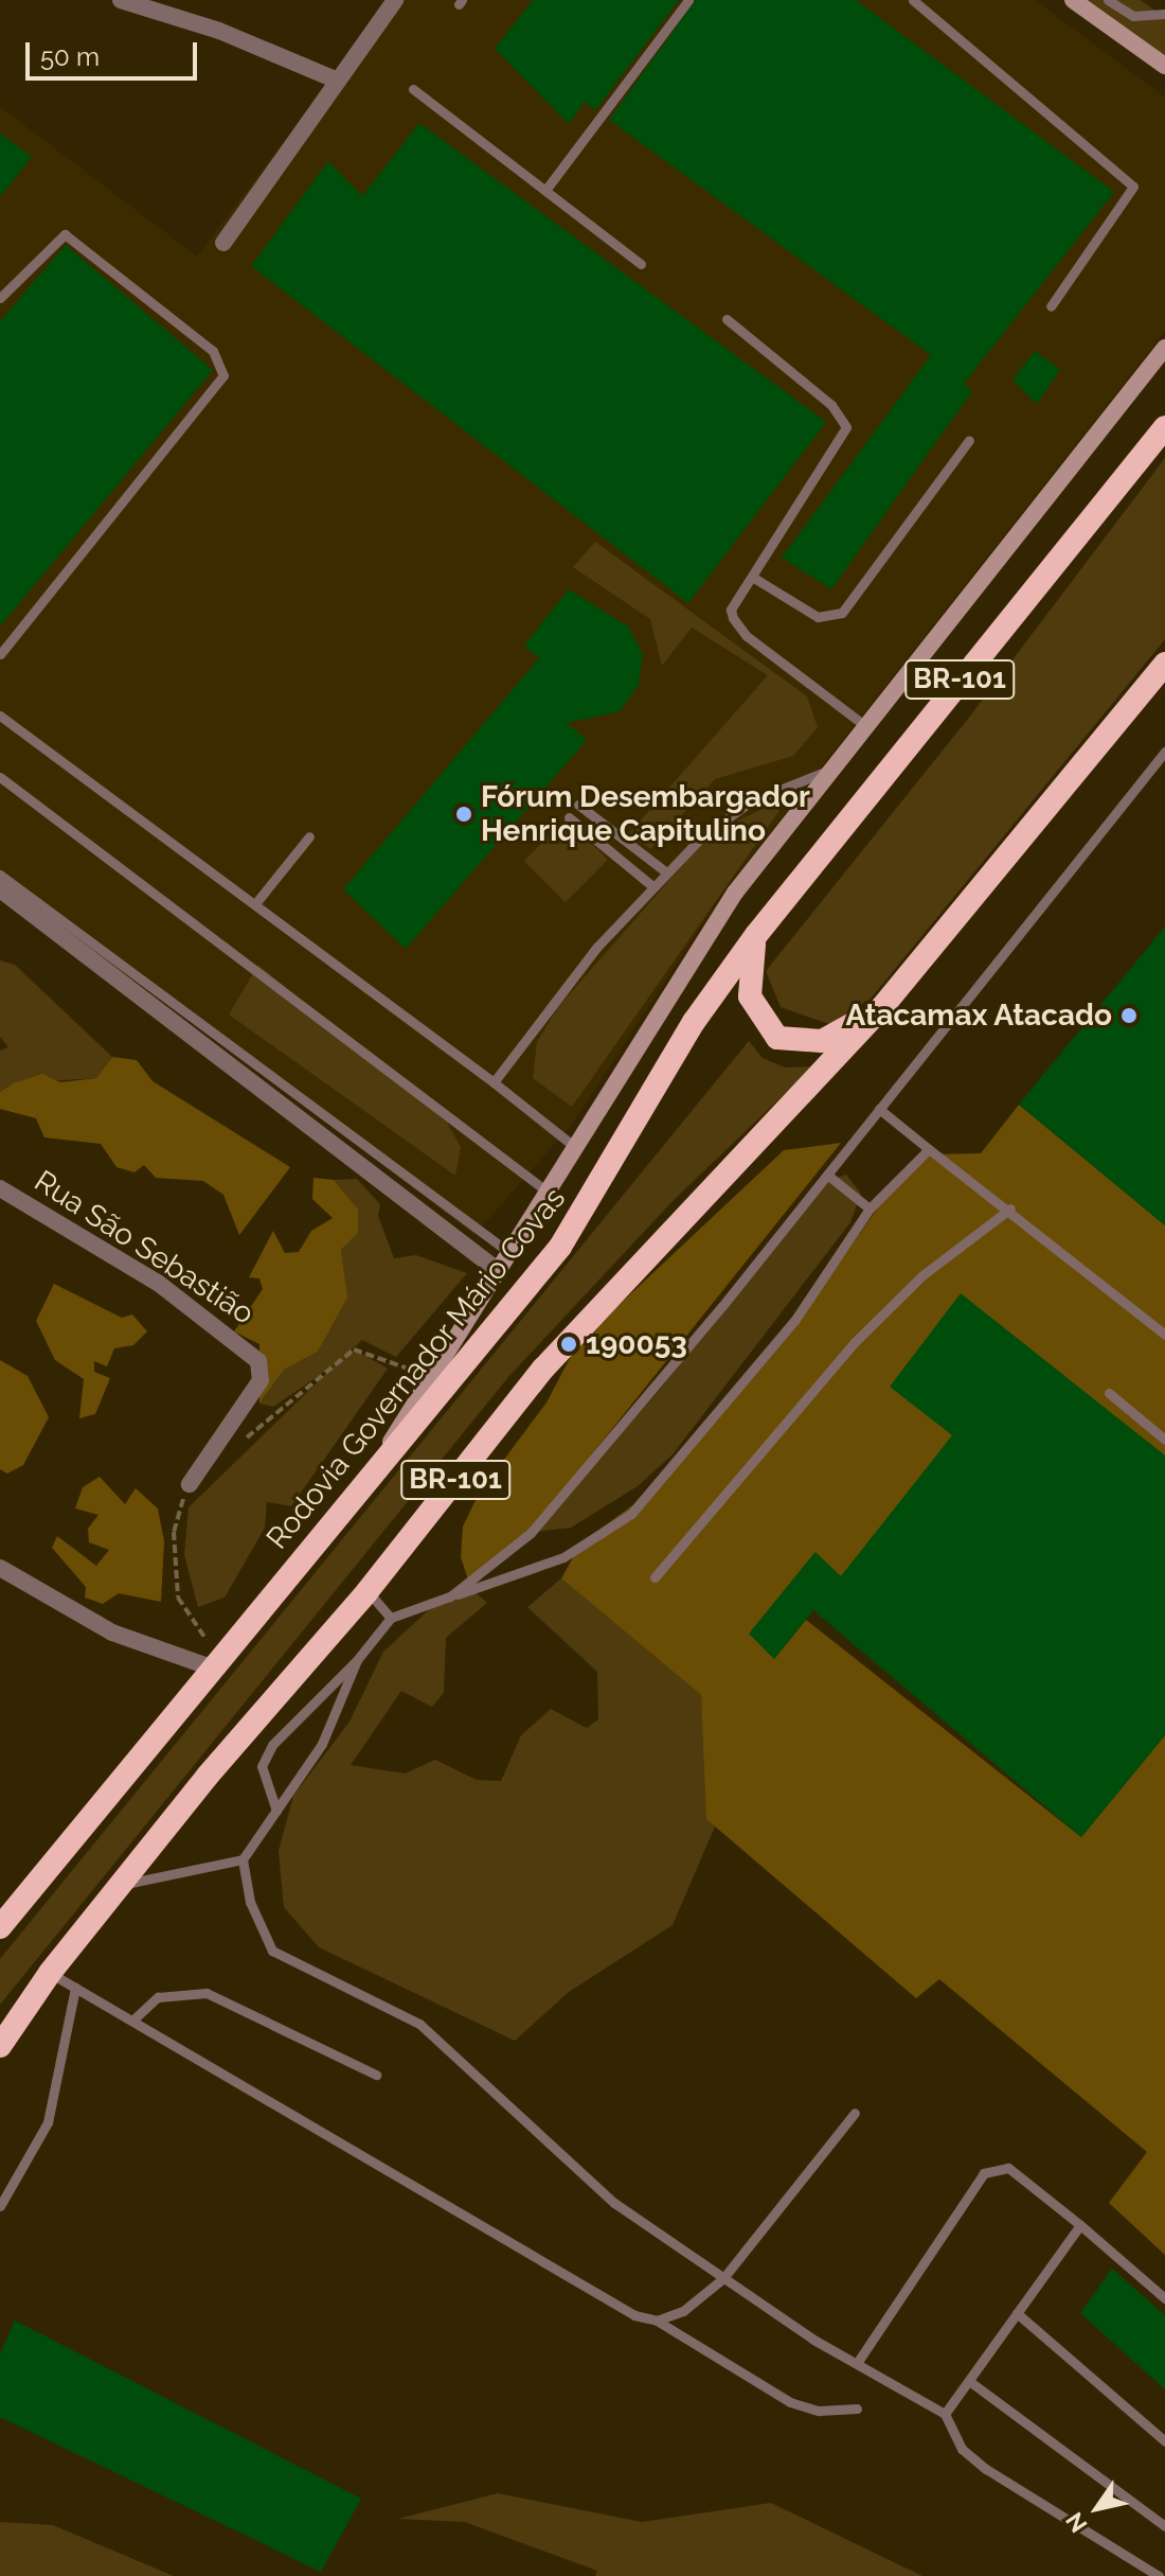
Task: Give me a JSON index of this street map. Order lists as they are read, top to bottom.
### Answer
{
  "streets": {
    "highway": ["BR-101", "Rodovia Governador Mário Covas"],
    "street": ["Rua São Sebastião"]
  },
  "places": ["Fórum Desembargador Henrique Capitulino", "Atacamax Atacado", "190053"],
  "scale_bar": "50 m",
  "north": "bottom left"
}
